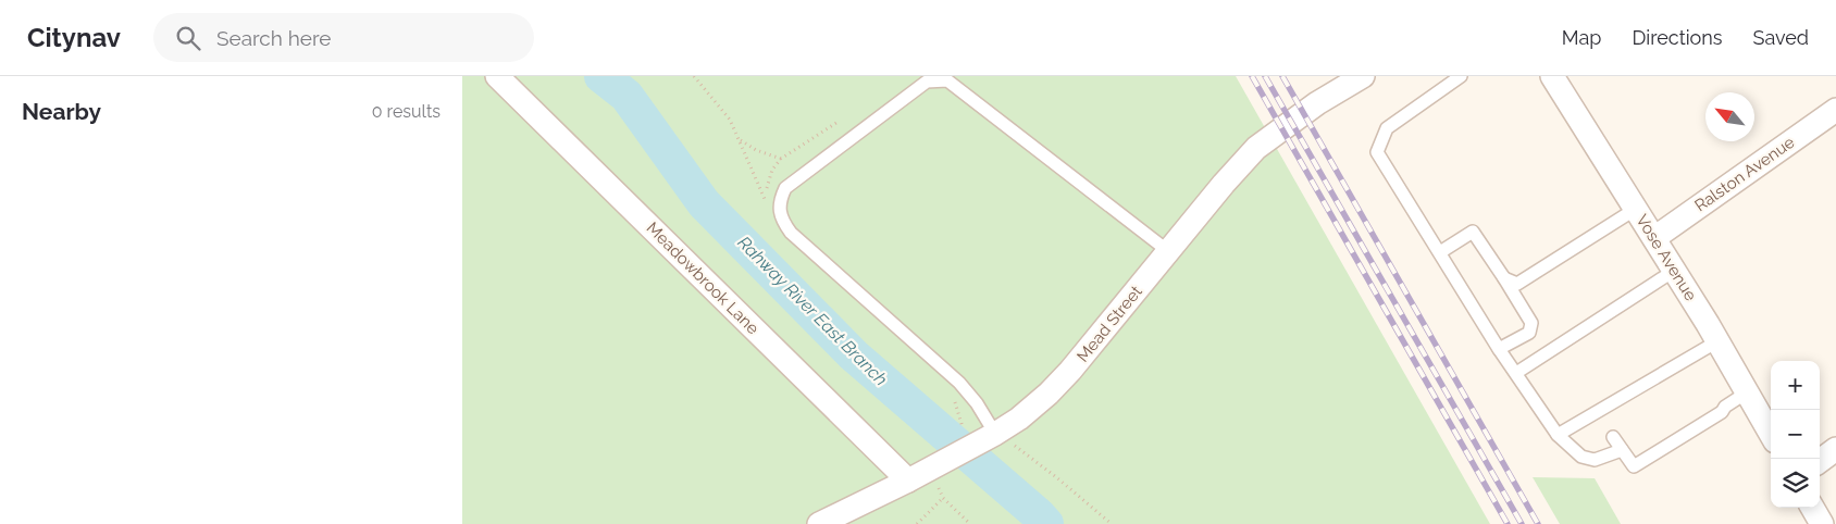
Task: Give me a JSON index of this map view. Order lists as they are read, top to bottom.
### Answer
{
  "streets": {
    "street": [
      "Ralston Avenue",
      "Vose Avenue",
      "Meadowbrook Lane",
      "Mead Street"
    ]
  },
  "crossings": [
    ["Ralston Avenue", "Vose Avenue"],
    ["Meadowbrook Lane", "Mead Street"]
  ],
  "water": ["Rahway River East Branch"],
  "north": "top left",
  "page": {
    "header": "Citynav",
    "search": "Search here",
    "nav": ["Map", "Directions", "Saved"],
    "heading": ["Nearby", "0 results"],
    "map_buttons": ["+", "−"]
  }
}
